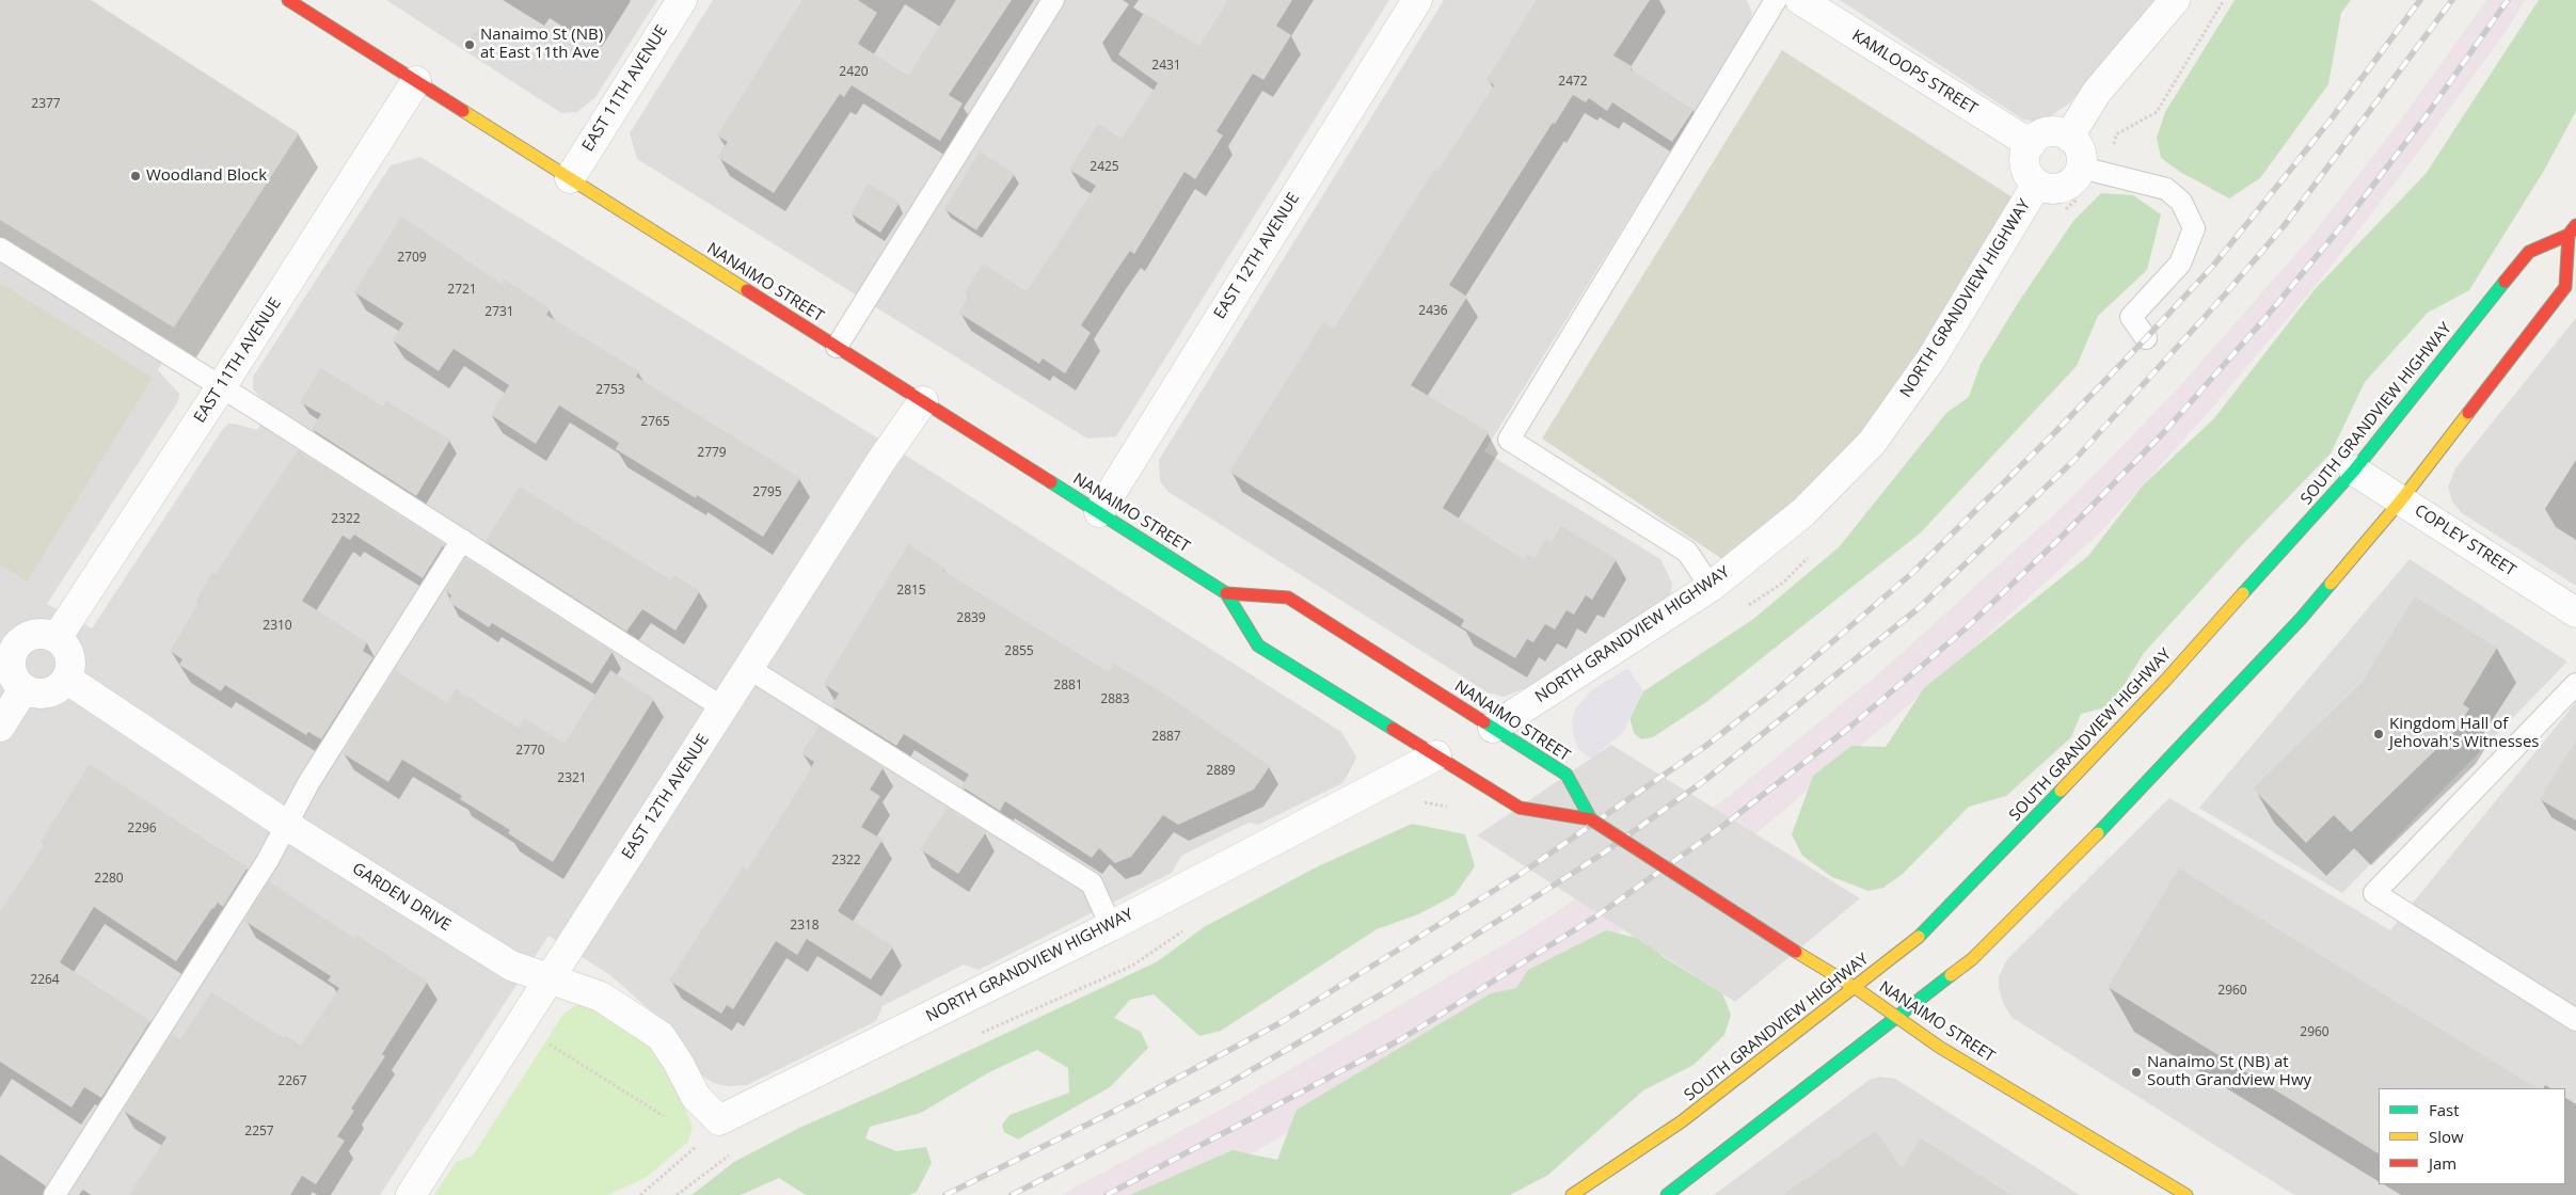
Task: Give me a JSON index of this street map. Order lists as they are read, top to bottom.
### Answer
{
  "streets": {
    "main road": ["NANAIMO STREET", "SOUTH GRANDVIEW HIGHWAY"],
    "street": [
      "KAMLOOPS STREET",
      "EAST 11TH AVENUE",
      "EAST 12TH AVENUE",
      "NORTH GRANDVIEW HIGHWAY",
      "COPLEY STREET",
      "GARDEN DRIVE"
    ]
  },
  "crossings": [
    ["KAMLOOPS STREET", "NORTH GRANDVIEW HIGHWAY"],
    ["EAST 11TH AVENUE", "NANAIMO STREET"],
    ["EAST 11TH AVENUE", "GARDEN DRIVE"],
    ["EAST 12TH AVENUE", "NANAIMO STREET"],
    ["EAST 12TH AVENUE", "GARDEN DRIVE"],
    ["NANAIMO STREET", "NORTH GRANDVIEW HIGHWAY"],
    ["NANAIMO STREET", "SOUTH GRANDVIEW HIGHWAY"],
    ["NORTH GRANDVIEW HIGHWAY", "GARDEN DRIVE"],
    ["SOUTH GRANDVIEW HIGHWAY", "COPLEY STREET"]
  ],
  "places": [
    "Nanaimo St (NB) at East 11th Ave",
    "Woodland Block",
    "Kingdom Hall of Jehovah's Witnesses",
    "Nanaimo St (NB) at South Grandview Hwy"
  ],
  "house_numbers": [
    "2431",
    "2420",
    "2472",
    "2377",
    "2425",
    "2709",
    "2721",
    "2436",
    "2731",
    "2753",
    "2765",
    "2779",
    "2795",
    "2322",
    "2815",
    "2839",
    "2310",
    "2855",
    "2881",
    "2883",
    "2887",
    "2770",
    "2889",
    "2321",
    "2296",
    "2322",
    "2280",
    "2318",
    "2264",
    "2960",
    "2960",
    "2267",
    "2257"
  ],
  "legend": ["Fast", "Slow", "Jam"]
}
